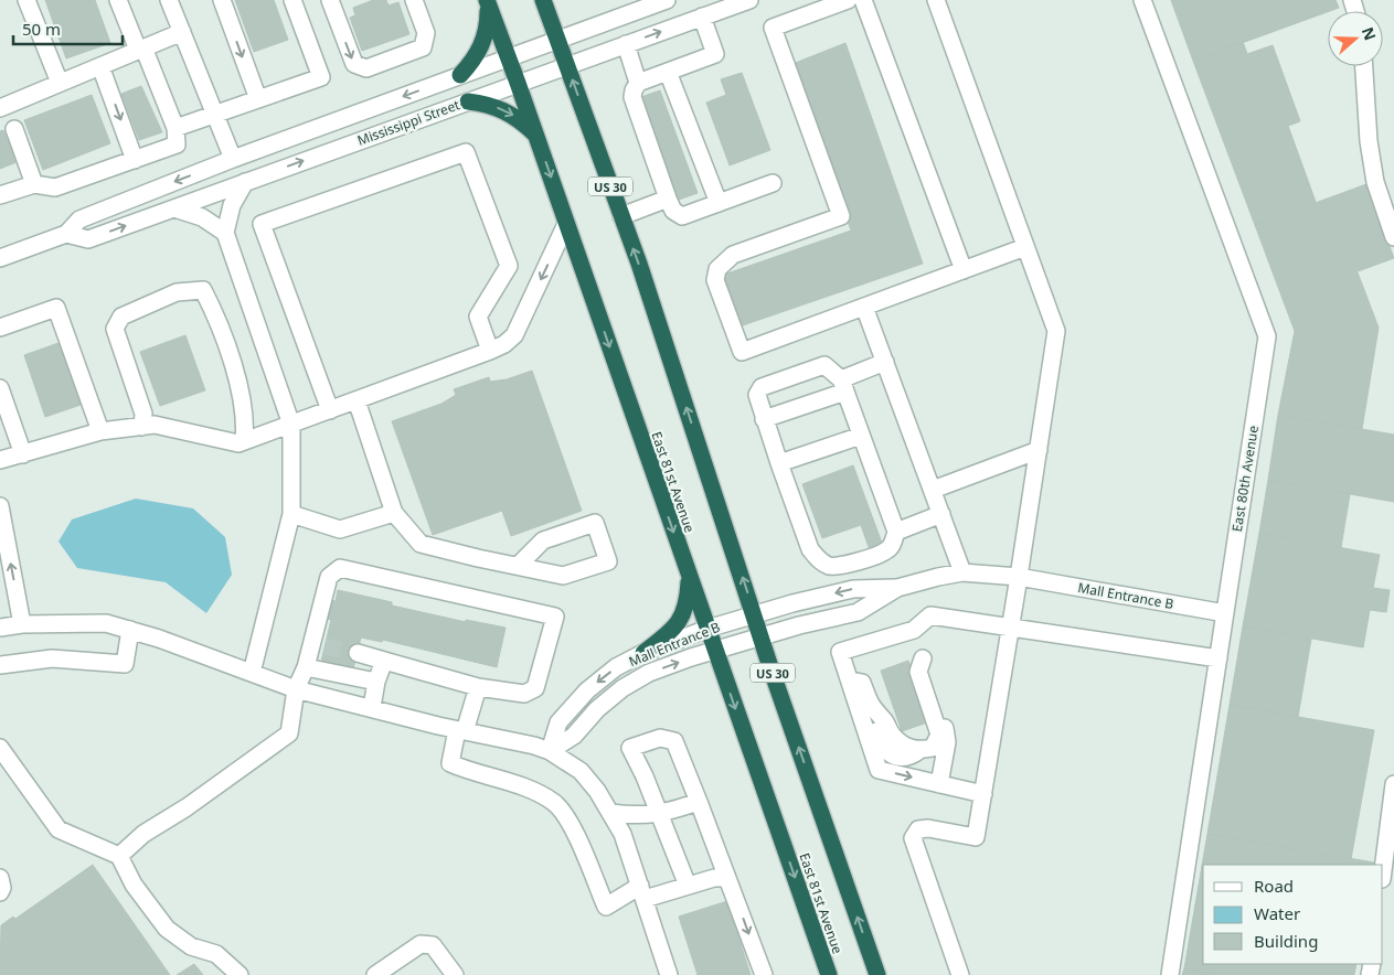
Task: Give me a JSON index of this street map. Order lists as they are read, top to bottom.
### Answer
{
  "streets": {
    "highway": ["US 30", "East 81st Avenue"],
    "street": ["Mississippi Street", "East 80th Avenue", "Mall Entrance B"]
  },
  "crossings": [
    ["Mississippi Street", "US 30"],
    ["Mississippi Street", "East 81st Avenue"],
    ["US 30", "Mall Entrance B"],
    ["East 80th Avenue", "Mall Entrance B"],
    ["East 81st Avenue", "Mall Entrance B"]
  ],
  "legend": ["Road", "Water", "Building"],
  "scale_bar": "50 m",
  "north": "right"
}
